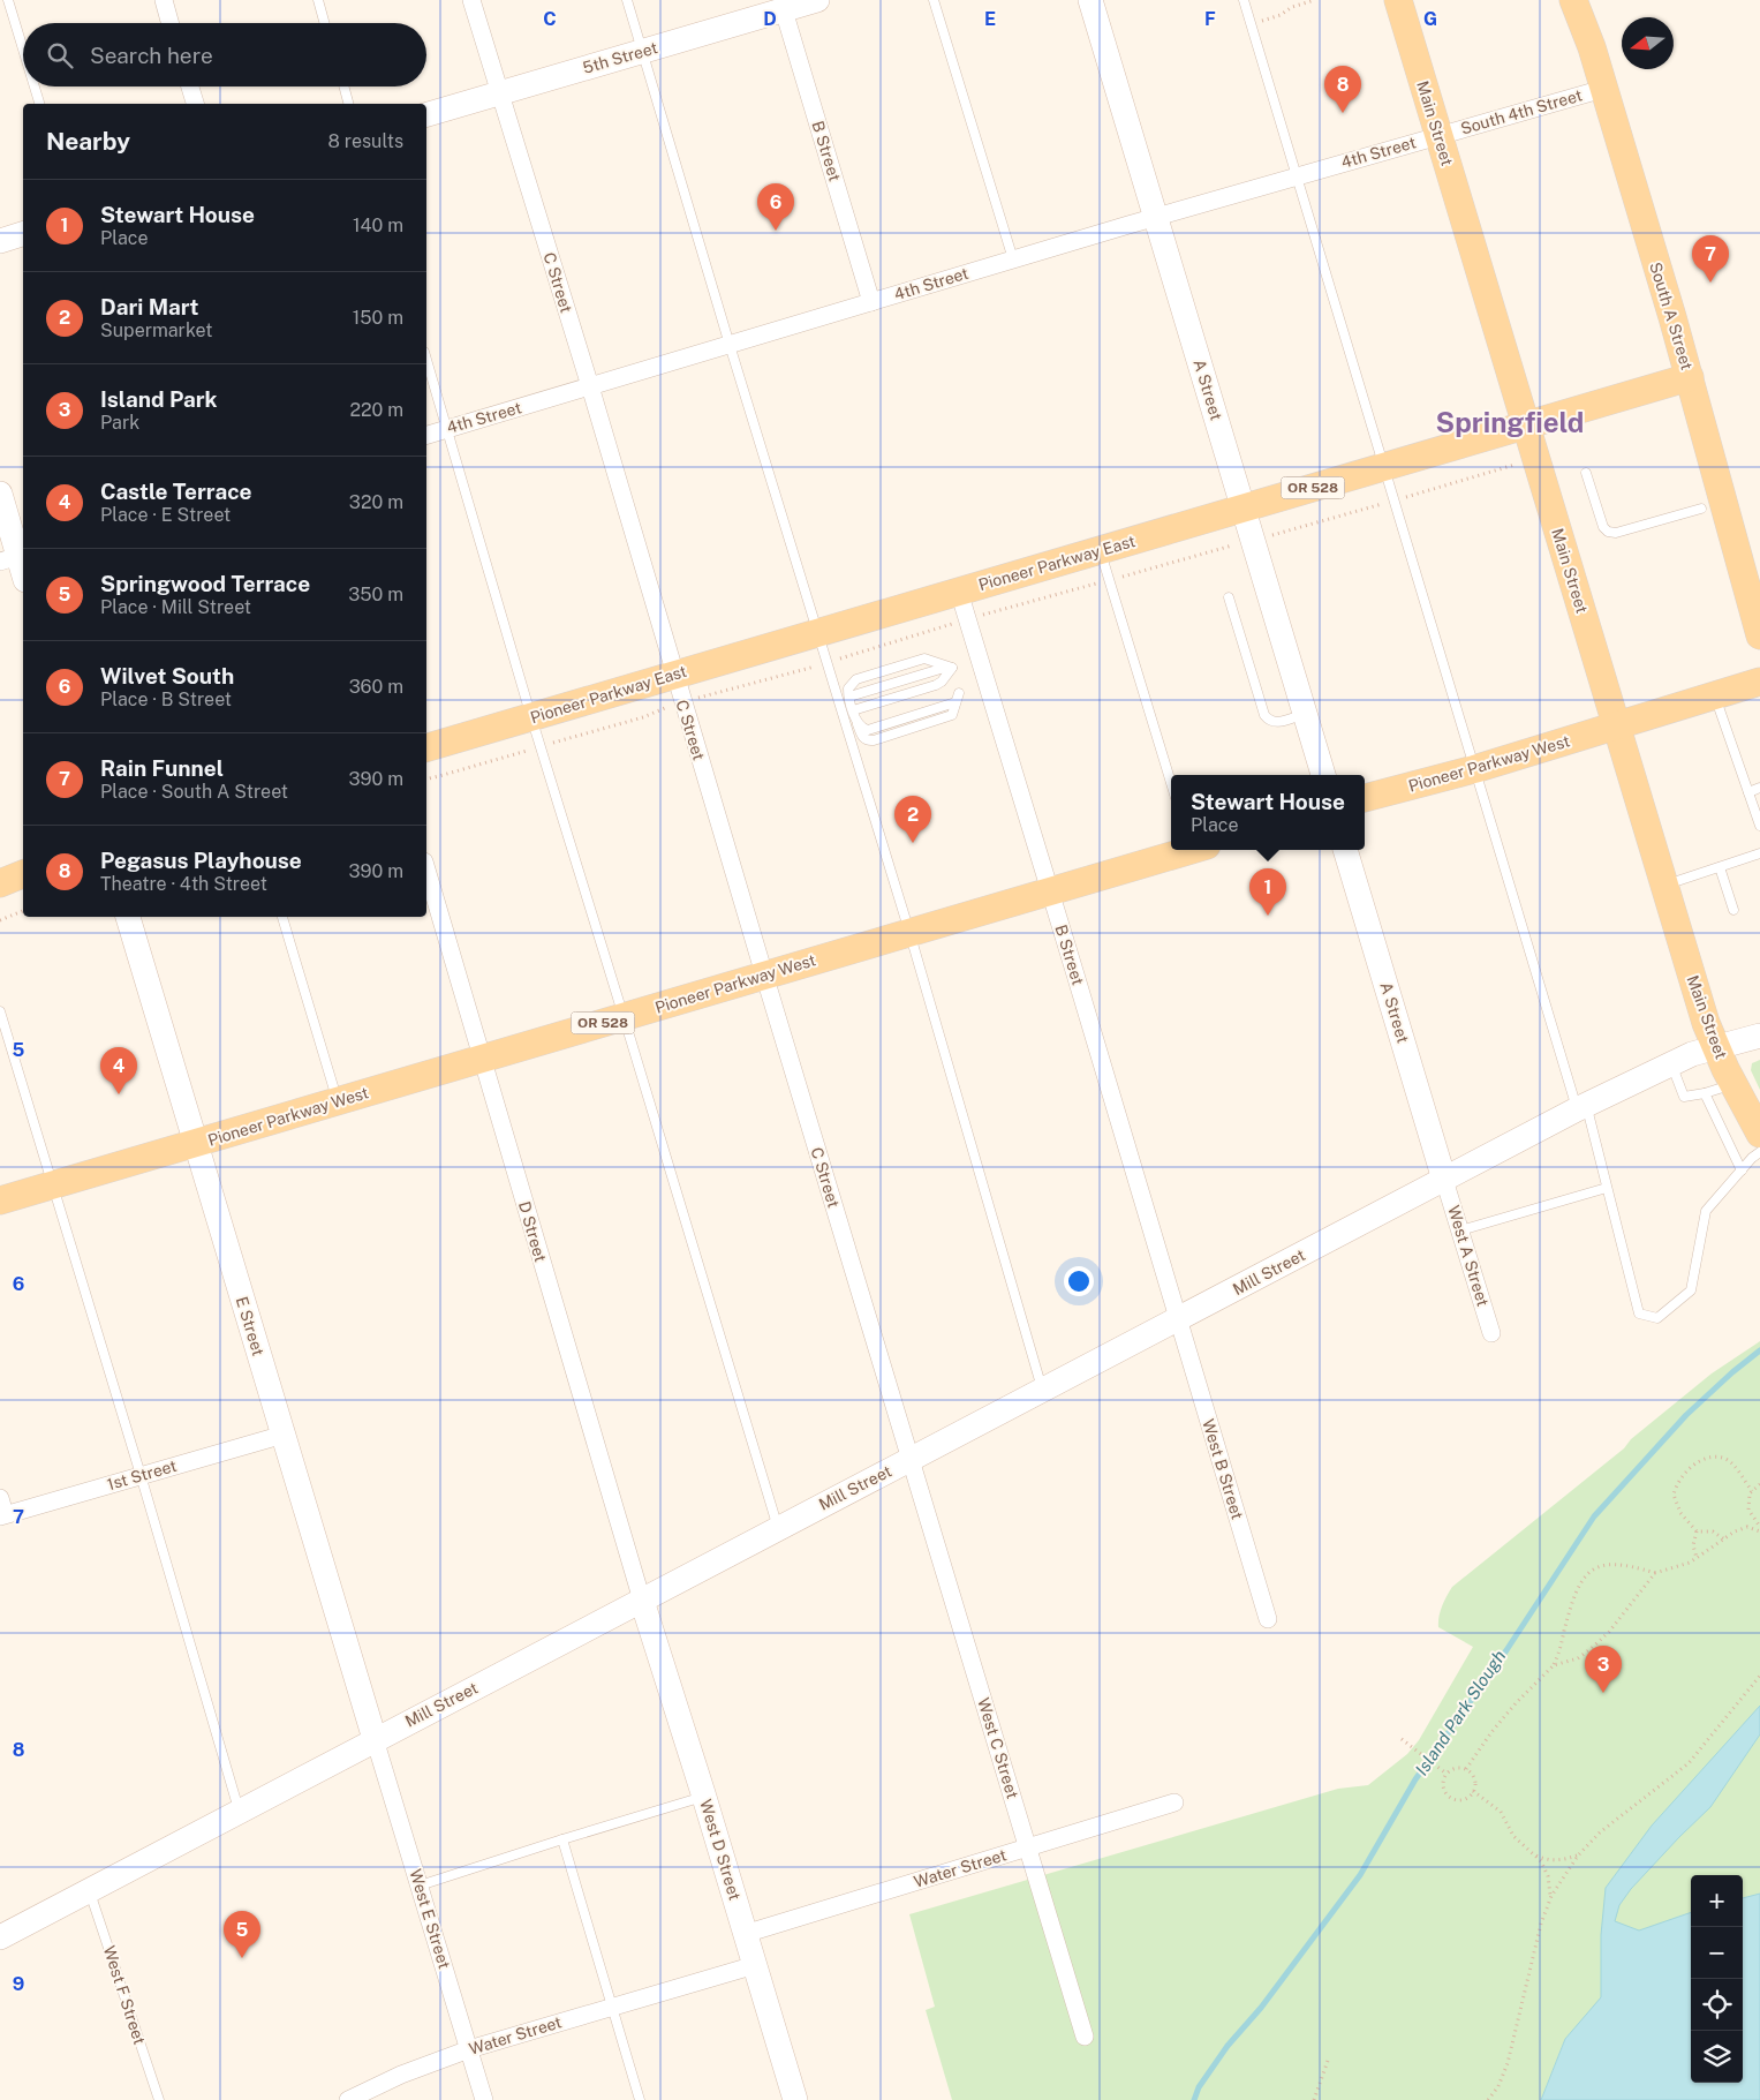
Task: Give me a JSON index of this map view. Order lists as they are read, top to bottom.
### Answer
{
  "streets": {
    "main road": [
      "Main Street",
      "South A Street",
      "OR 528",
      "Pioneer Parkway East",
      "Pioneer Parkway West"
    ],
    "street": [
      "5th Street",
      "South 4th Street",
      "B Street",
      "4th Street",
      "C Street",
      "A Street",
      "D Street",
      "West A Street",
      "Mill Street",
      "E Street",
      "West B Street",
      "1st Street",
      "West C Street",
      "West D Street",
      "Water Street",
      "West E Street"
    ],
    "lane": ["West F Street"]
  },
  "crossings": [
    ["5th Street", "B Street"],
    ["5th Street", "C Street"],
    ["South 4th Street", "Main Street"],
    ["South 4th Street", "4th Street"],
    ["South 4th Street", "South A Street"],
    ["Main Street", "4th Street"],
    ["Main Street", "Pioneer Parkway East"],
    ["Main Street", "Pioneer Parkway West"],
    ["Main Street", "Mill Street"],
    ["B Street", "4th Street"],
    ["B Street", "Pioneer Parkway East"],
    ["B Street", "Pioneer Parkway West"],
    ["B Street", "Mill Street"],
    ["B Street", "West B Street"],
    ["4th Street", "C Street"],
    ["4th Street", "A Street"],
    ["C Street", "Pioneer Parkway East"],
    ["C Street", "Pioneer Parkway West"],
    ["C Street", "Mill Street"],
    ["C Street", "West C Street"],
    ["South A Street", "Pioneer Parkway East"],
    ["A Street", "Pioneer Parkway East"],
    ["A Street", "West A Street"],
    ["A Street", "Mill Street"],
    ["Pioneer Parkway West", "D Street"],
    ["Pioneer Parkway West", "E Street"],
    ["D Street", "Mill Street"],
    ["D Street", "West D Street"],
    ["West A Street", "Mill Street"],
    ["Mill Street", "E Street"],
    ["Mill Street", "West B Street"],
    ["Mill Street", "West C Street"],
    ["Mill Street", "West D Street"],
    ["Mill Street", "West E Street"],
    ["Mill Street", "West F Street"],
    ["E Street", "1st Street"],
    ["E Street", "West E Street"],
    ["West C Street", "Water Street"],
    ["West D Street", "Water Street"],
    ["Water Street", "West E Street"]
  ],
  "districts": ["Springfield"],
  "water": ["Island Park Slough"],
  "north": "left",
  "page": {
    "search": "Search here",
    "pins": [
      "8",
      "6",
      "7",
      "2",
      "1",
      "4",
      "3",
      "5"
    ],
    "heading": ["Nearby", "8 results"],
    "list": [
      {
        "mark": "1",
        "name": "Stewart House",
        "note": "Place",
        "value": "140 m"
      },
      {
        "mark": "2",
        "name": "Dari Mart",
        "note": "Supermarket",
        "value": "150 m"
      },
      {
        "mark": "3",
        "name": "Island Park",
        "note": "Park",
        "value": "220 m"
      },
      {
        "mark": "4",
        "name": "Castle Terrace",
        "note": "Place · E Street",
        "value": "320 m"
      },
      {
        "mark": "5",
        "name": "Springwood Terrace",
        "note": "Place · Mill Street",
        "value": "350 m"
      },
      {
        "mark": "6",
        "name": "Wilvet South",
        "note": "Place · B Street",
        "value": "360 m"
      },
      {
        "mark": "7",
        "name": "Rain Funnel",
        "note": "Place · South A Street",
        "value": "390 m"
      },
      {
        "mark": "8",
        "name": "Pegasus Playhouse",
        "note": "Theatre · 4th Street",
        "value": "390 m"
      }
    ],
    "popup": ["Stewart House", "Place"],
    "map_buttons": ["+", "−"]
  },
  "grid": {
    "columns": [
      "C",
      "D",
      "E",
      "F",
      "G"
    ],
    "rows": [
      "5",
      "6",
      "7",
      "8",
      "9"
    ]
  }
}
